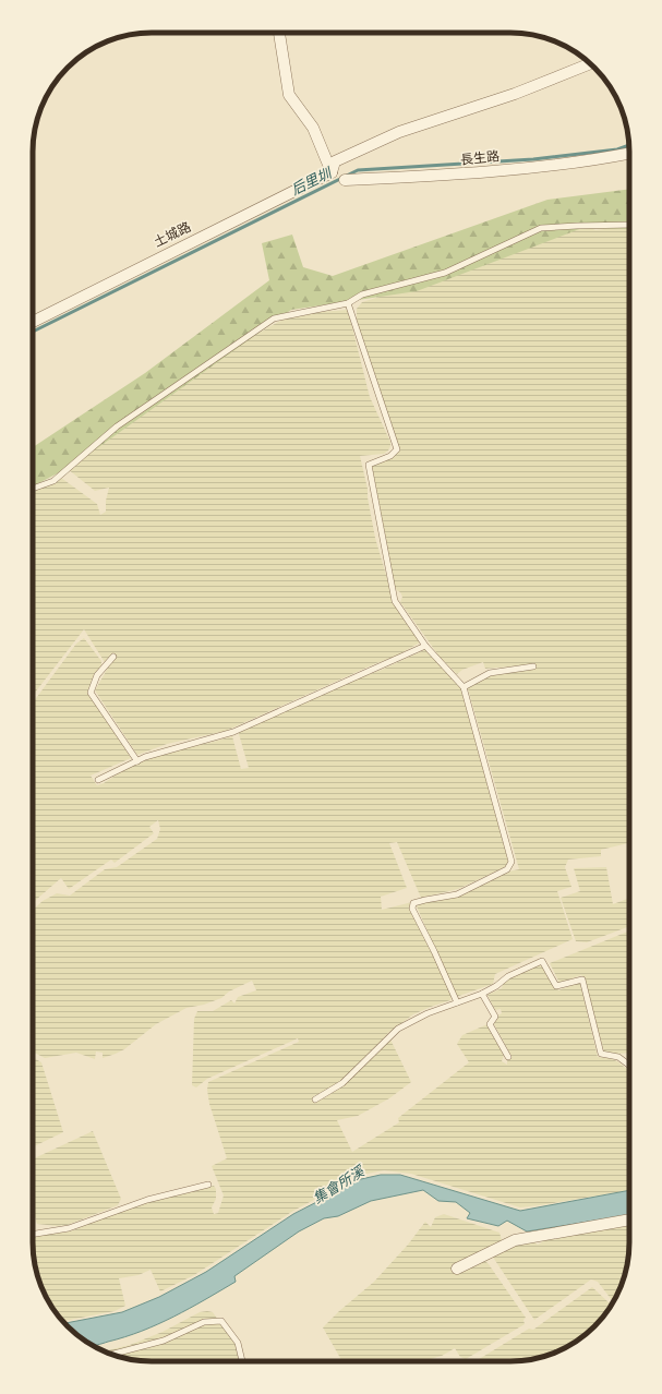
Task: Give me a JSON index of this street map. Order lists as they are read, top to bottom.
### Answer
{
  "streets": {
    "street": ["長生路", "土城路"]
  },
  "crossings": [
    ["長生路", "土城路"]
  ],
  "water": ["后里圳", "集會所溪"]
}
